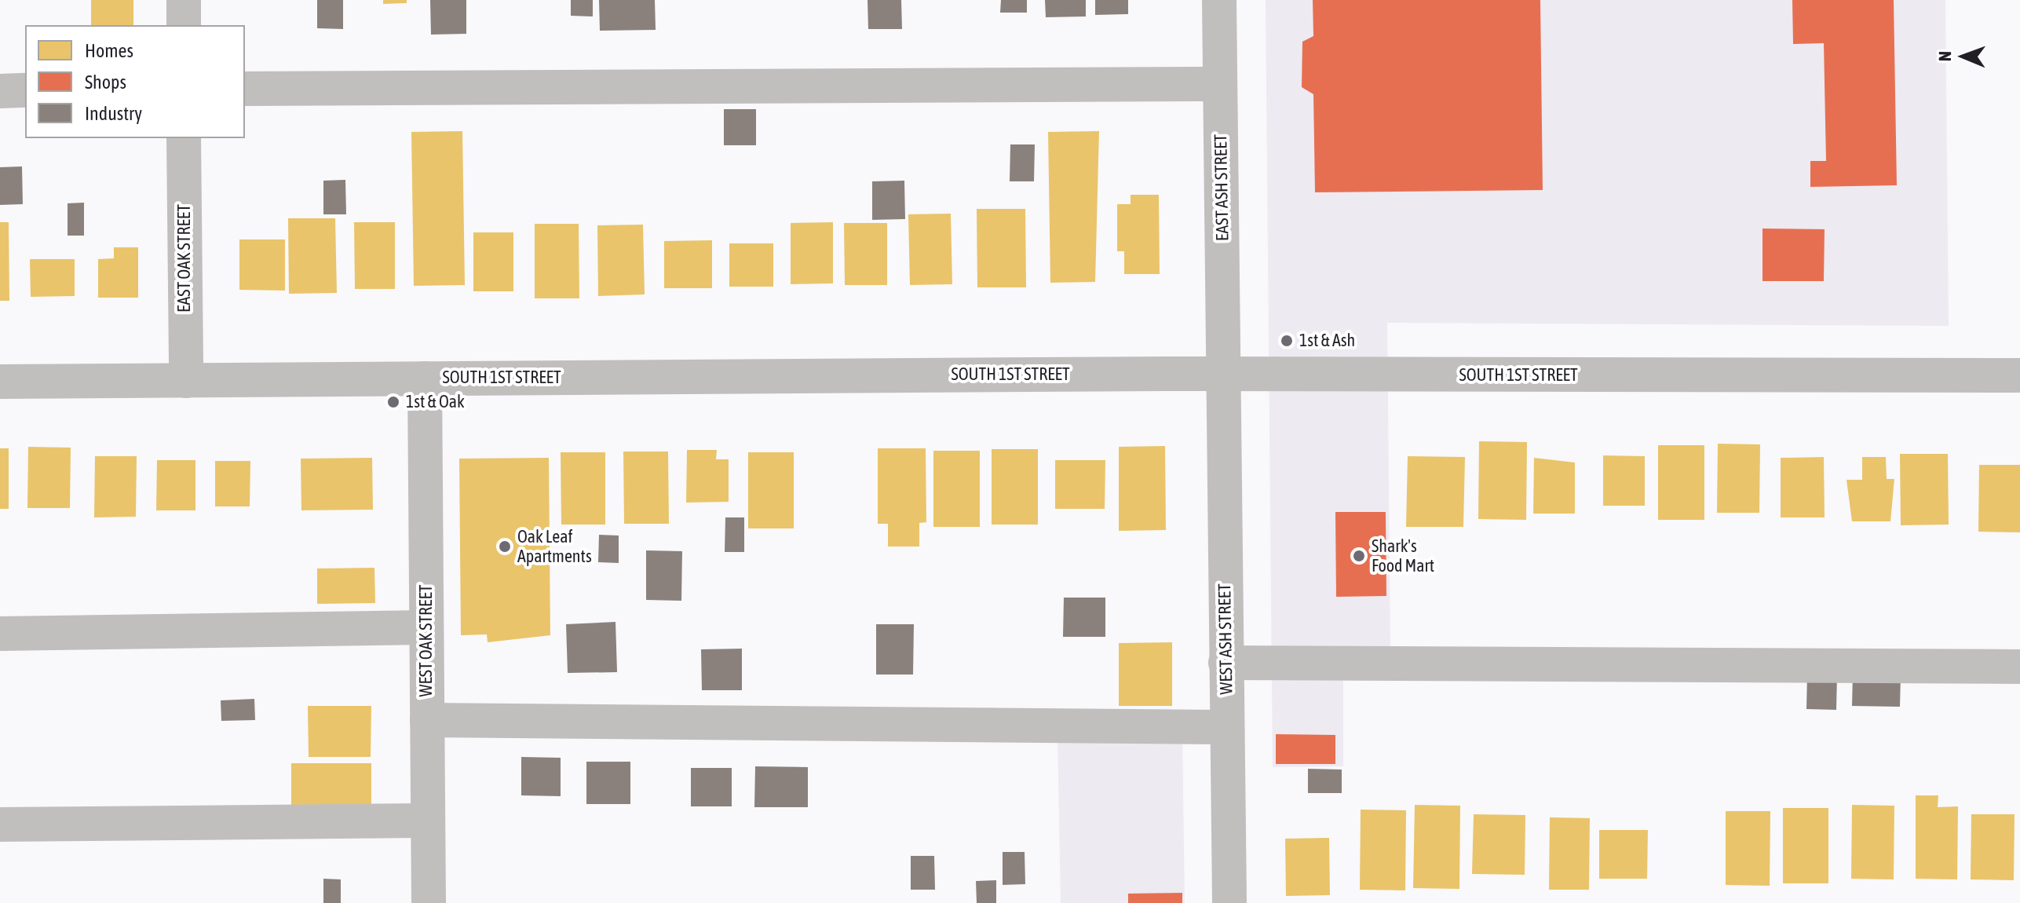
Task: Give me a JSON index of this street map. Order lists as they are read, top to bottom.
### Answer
{
  "streets": {
    "street": [
      "EAST ASH STREET",
      "EAST OAK STREET",
      "SOUTH 1ST STREET",
      "WEST ASH STREET",
      "WEST OAK STREET"
    ]
  },
  "crossings": [
    ["EAST ASH STREET", "SOUTH 1ST STREET"],
    ["EAST ASH STREET", "WEST ASH STREET"],
    ["EAST OAK STREET", "SOUTH 1ST STREET"],
    ["SOUTH 1ST STREET", "WEST ASH STREET"],
    ["SOUTH 1ST STREET", "WEST OAK STREET"]
  ],
  "places": [
    "1st & Ash",
    "1st & Oak",
    "Oak Leaf Apartments",
    "Shark's Food Mart"
  ],
  "legend": ["Homes", "Shops", "Industry"],
  "north": "left"
}
